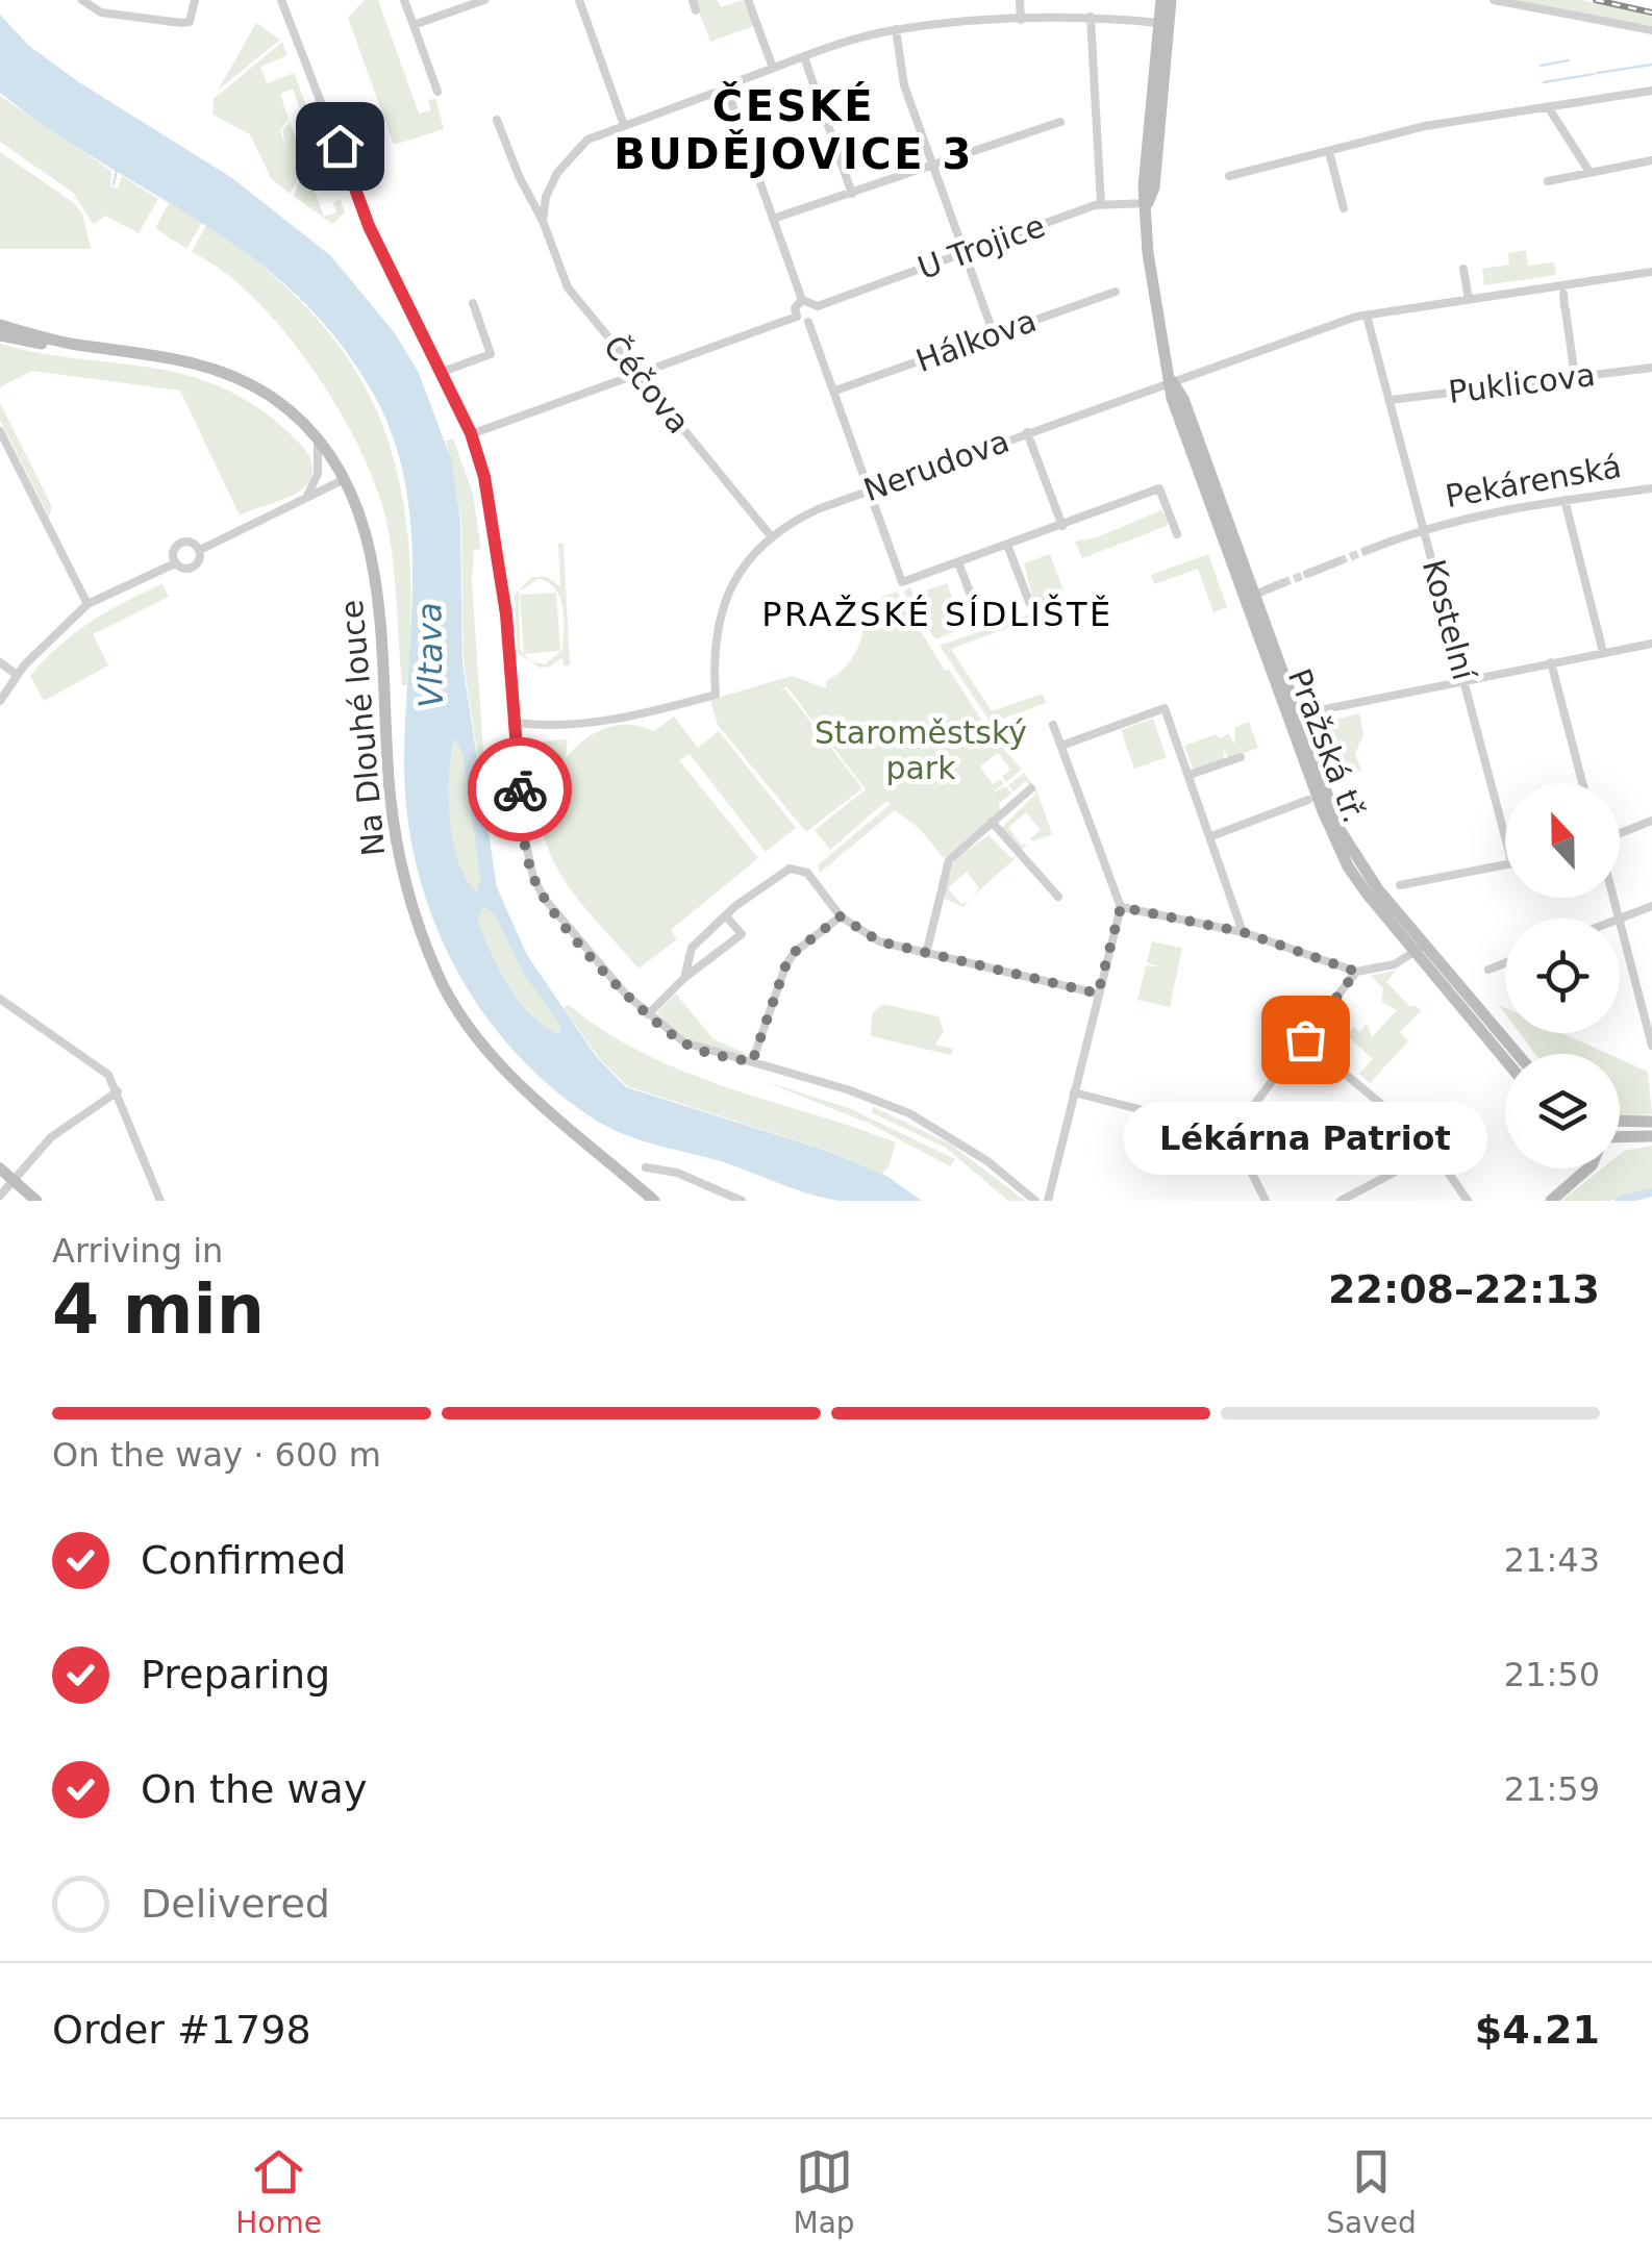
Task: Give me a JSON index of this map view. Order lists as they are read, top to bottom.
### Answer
{
  "streets": {
    "street": [
      "U Trojice",
      "Hálkova",
      "Puklicova",
      "Čéčova",
      "Nerudova",
      "Pekárenská",
      "Kostelní",
      "Na Dlouhé louce",
      "Pražská tř."
    ]
  },
  "crossings": [
    ["U Trojice", "Pražská tř."],
    ["Puklicova", "Kostelní"],
    ["Čéčova", "Nerudova"],
    ["Nerudova", "Kostelní"],
    ["Nerudova", "Pražská tř."],
    ["Pekárenská", "Kostelní"]
  ],
  "districts": ["ČESKÉ BUDĚJOVICE 3", "PRAŽSKÉ SÍDLIŠTĚ"],
  "water": ["Vltava"],
  "parks": ["Staroměstský park"],
  "places": ["Lékárna Patriot"],
  "north": "top",
  "page": {
    "bubble": "Lékárna Patriot",
    "heading": ["4 min", "Arriving in", "22:08–22:13"],
    "panel": ["Order #1798", "$4.21"],
    "bar": "On the way · 600 m",
    "list": [
      ["Confirmed", "21:43"],
      ["Preparing", "21:50"],
      ["On the way", "21:59"],
      "Delivered"
    ],
    "tabs": ["Home", "Map", "Saved"]
  }
}
